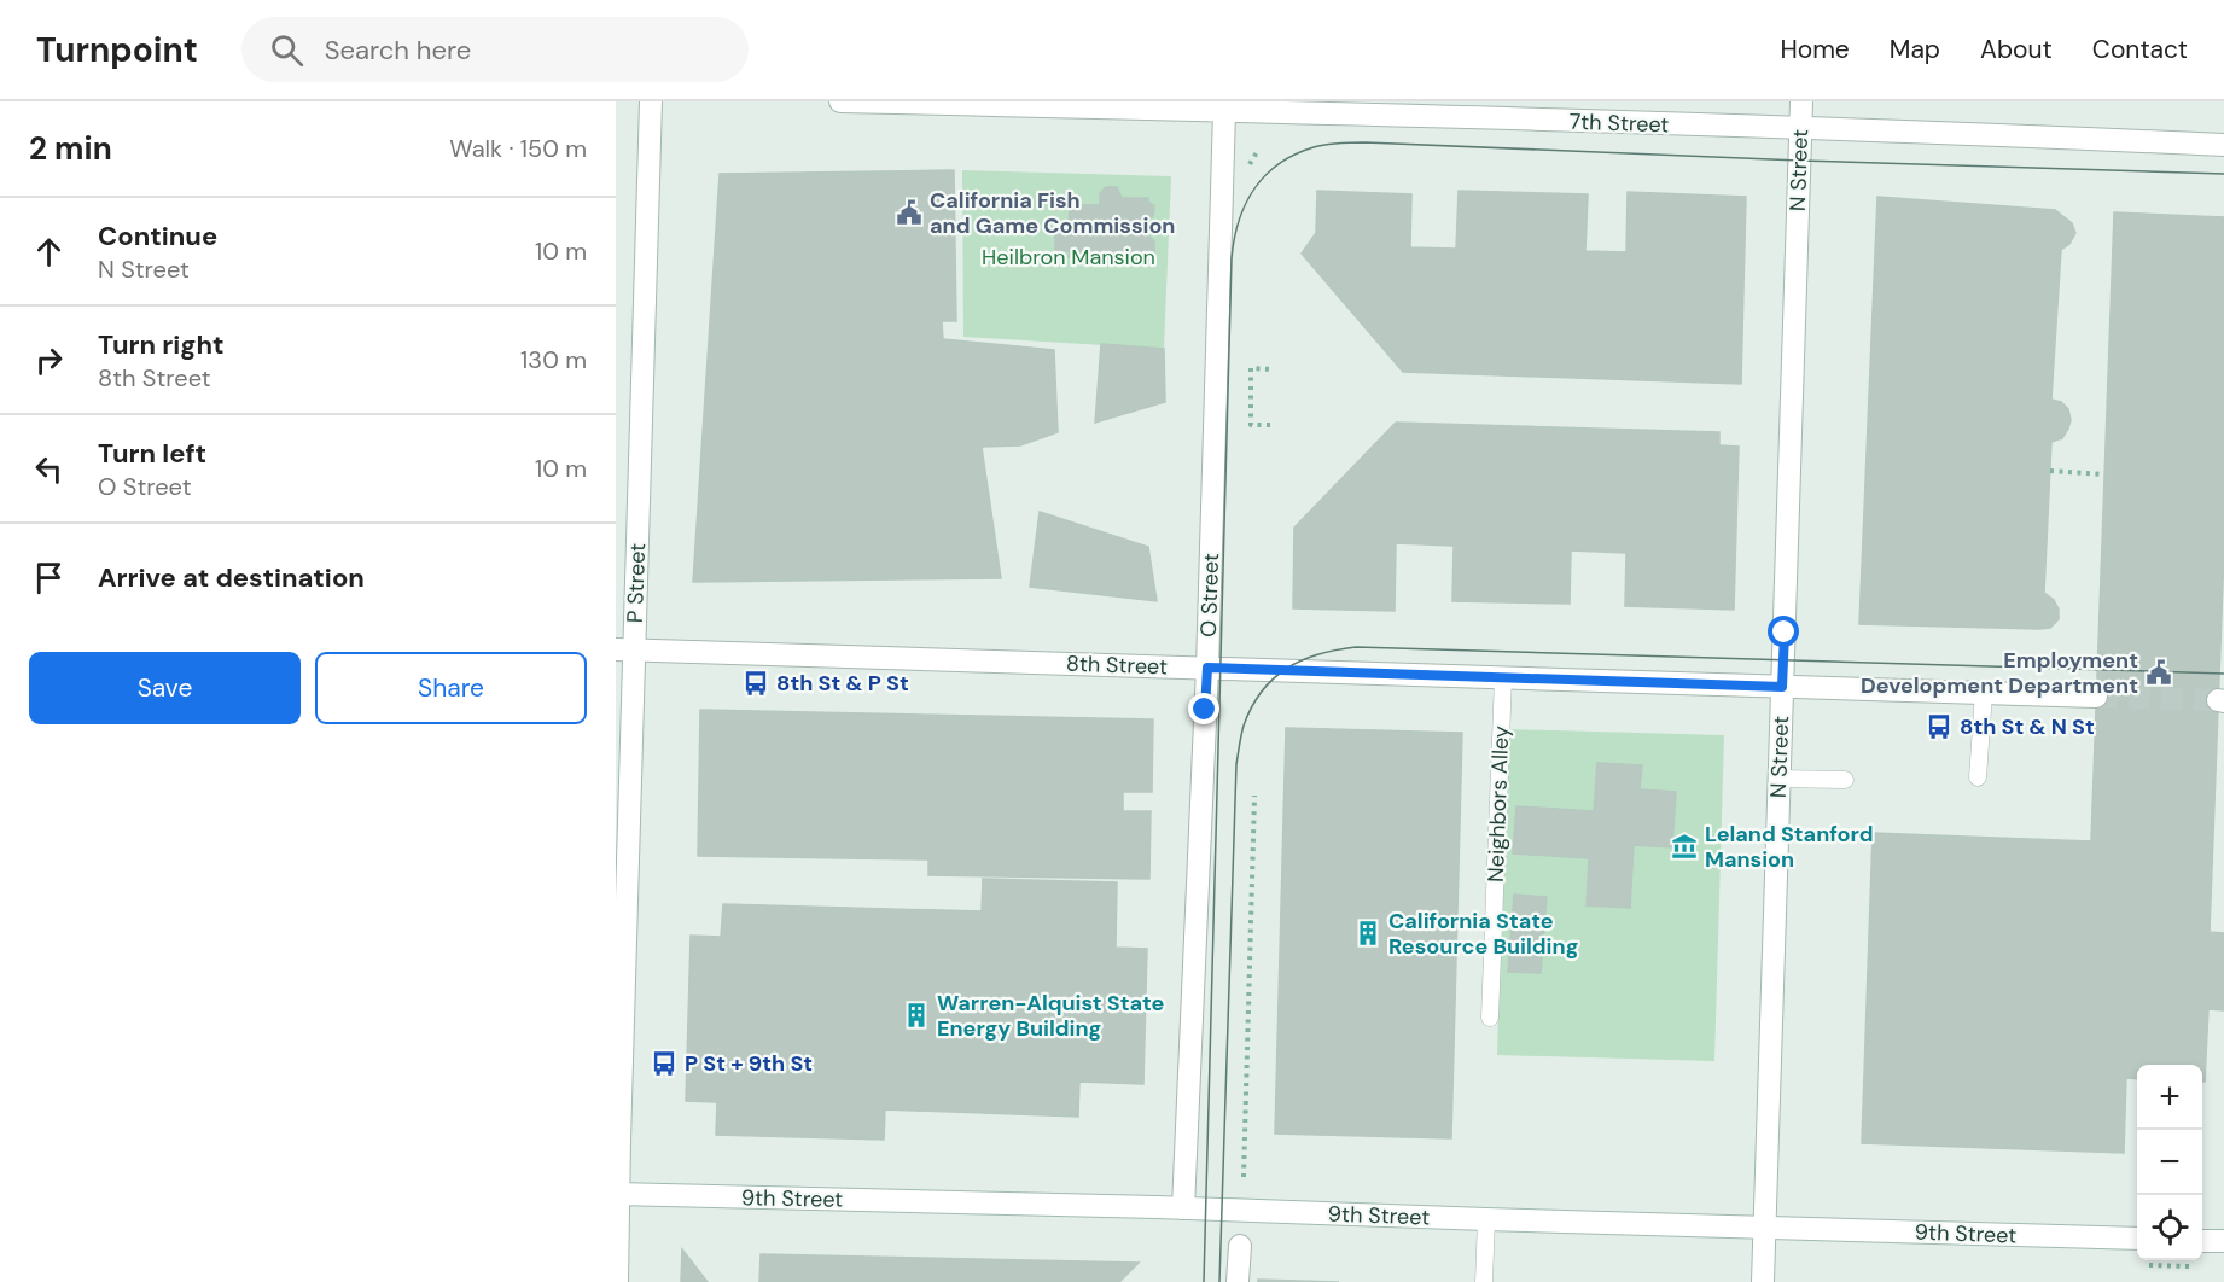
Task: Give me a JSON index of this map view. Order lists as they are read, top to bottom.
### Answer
{
  "streets": {
    "street": [
      "7th Street",
      "N Street",
      "P Street",
      "O Street",
      "8th Street",
      "9th Street"
    ],
    "lane": ["Neighbors Alley"]
  },
  "crossings": [
    ["7th Street", "N Street"],
    ["7th Street", "O Street"],
    ["N Street", "8th Street"],
    ["N Street", "9th Street"],
    ["P Street", "8th Street"],
    ["P Street", "9th Street"],
    ["O Street", "8th Street"],
    ["O Street", "9th Street"],
    ["8th Street", "Neighbors Alley"]
  ],
  "parks": ["Heilbron Mansion"],
  "places": {
    "public building": ["California Fish and Game Commission", "Employment Development Department"],
    "bus stop": ["8th St & P St", "8th St & N St", "P St + 9th St"],
    "museum": ["Leland Stanford Mansion"],
    "building": ["California State Resource Building", "Warren-Alquist State Energy Building"]
  },
  "page": {
    "header": "Turnpoint",
    "search": "Search here",
    "nav": [
      "Home",
      "Map",
      "About",
      "Contact"
    ],
    "heading": ["2 min", "Walk · 150 m"],
    "list": [
      ["Continue", "N Street", "10 m"],
      ["Turn right", "8th Street", "130 m"],
      ["Turn left", "O Street", "10 m"],
      "Arrive at destination"
    ],
    "buttons": ["Save", "Share"],
    "map_buttons": ["+", "−"]
  }
}
